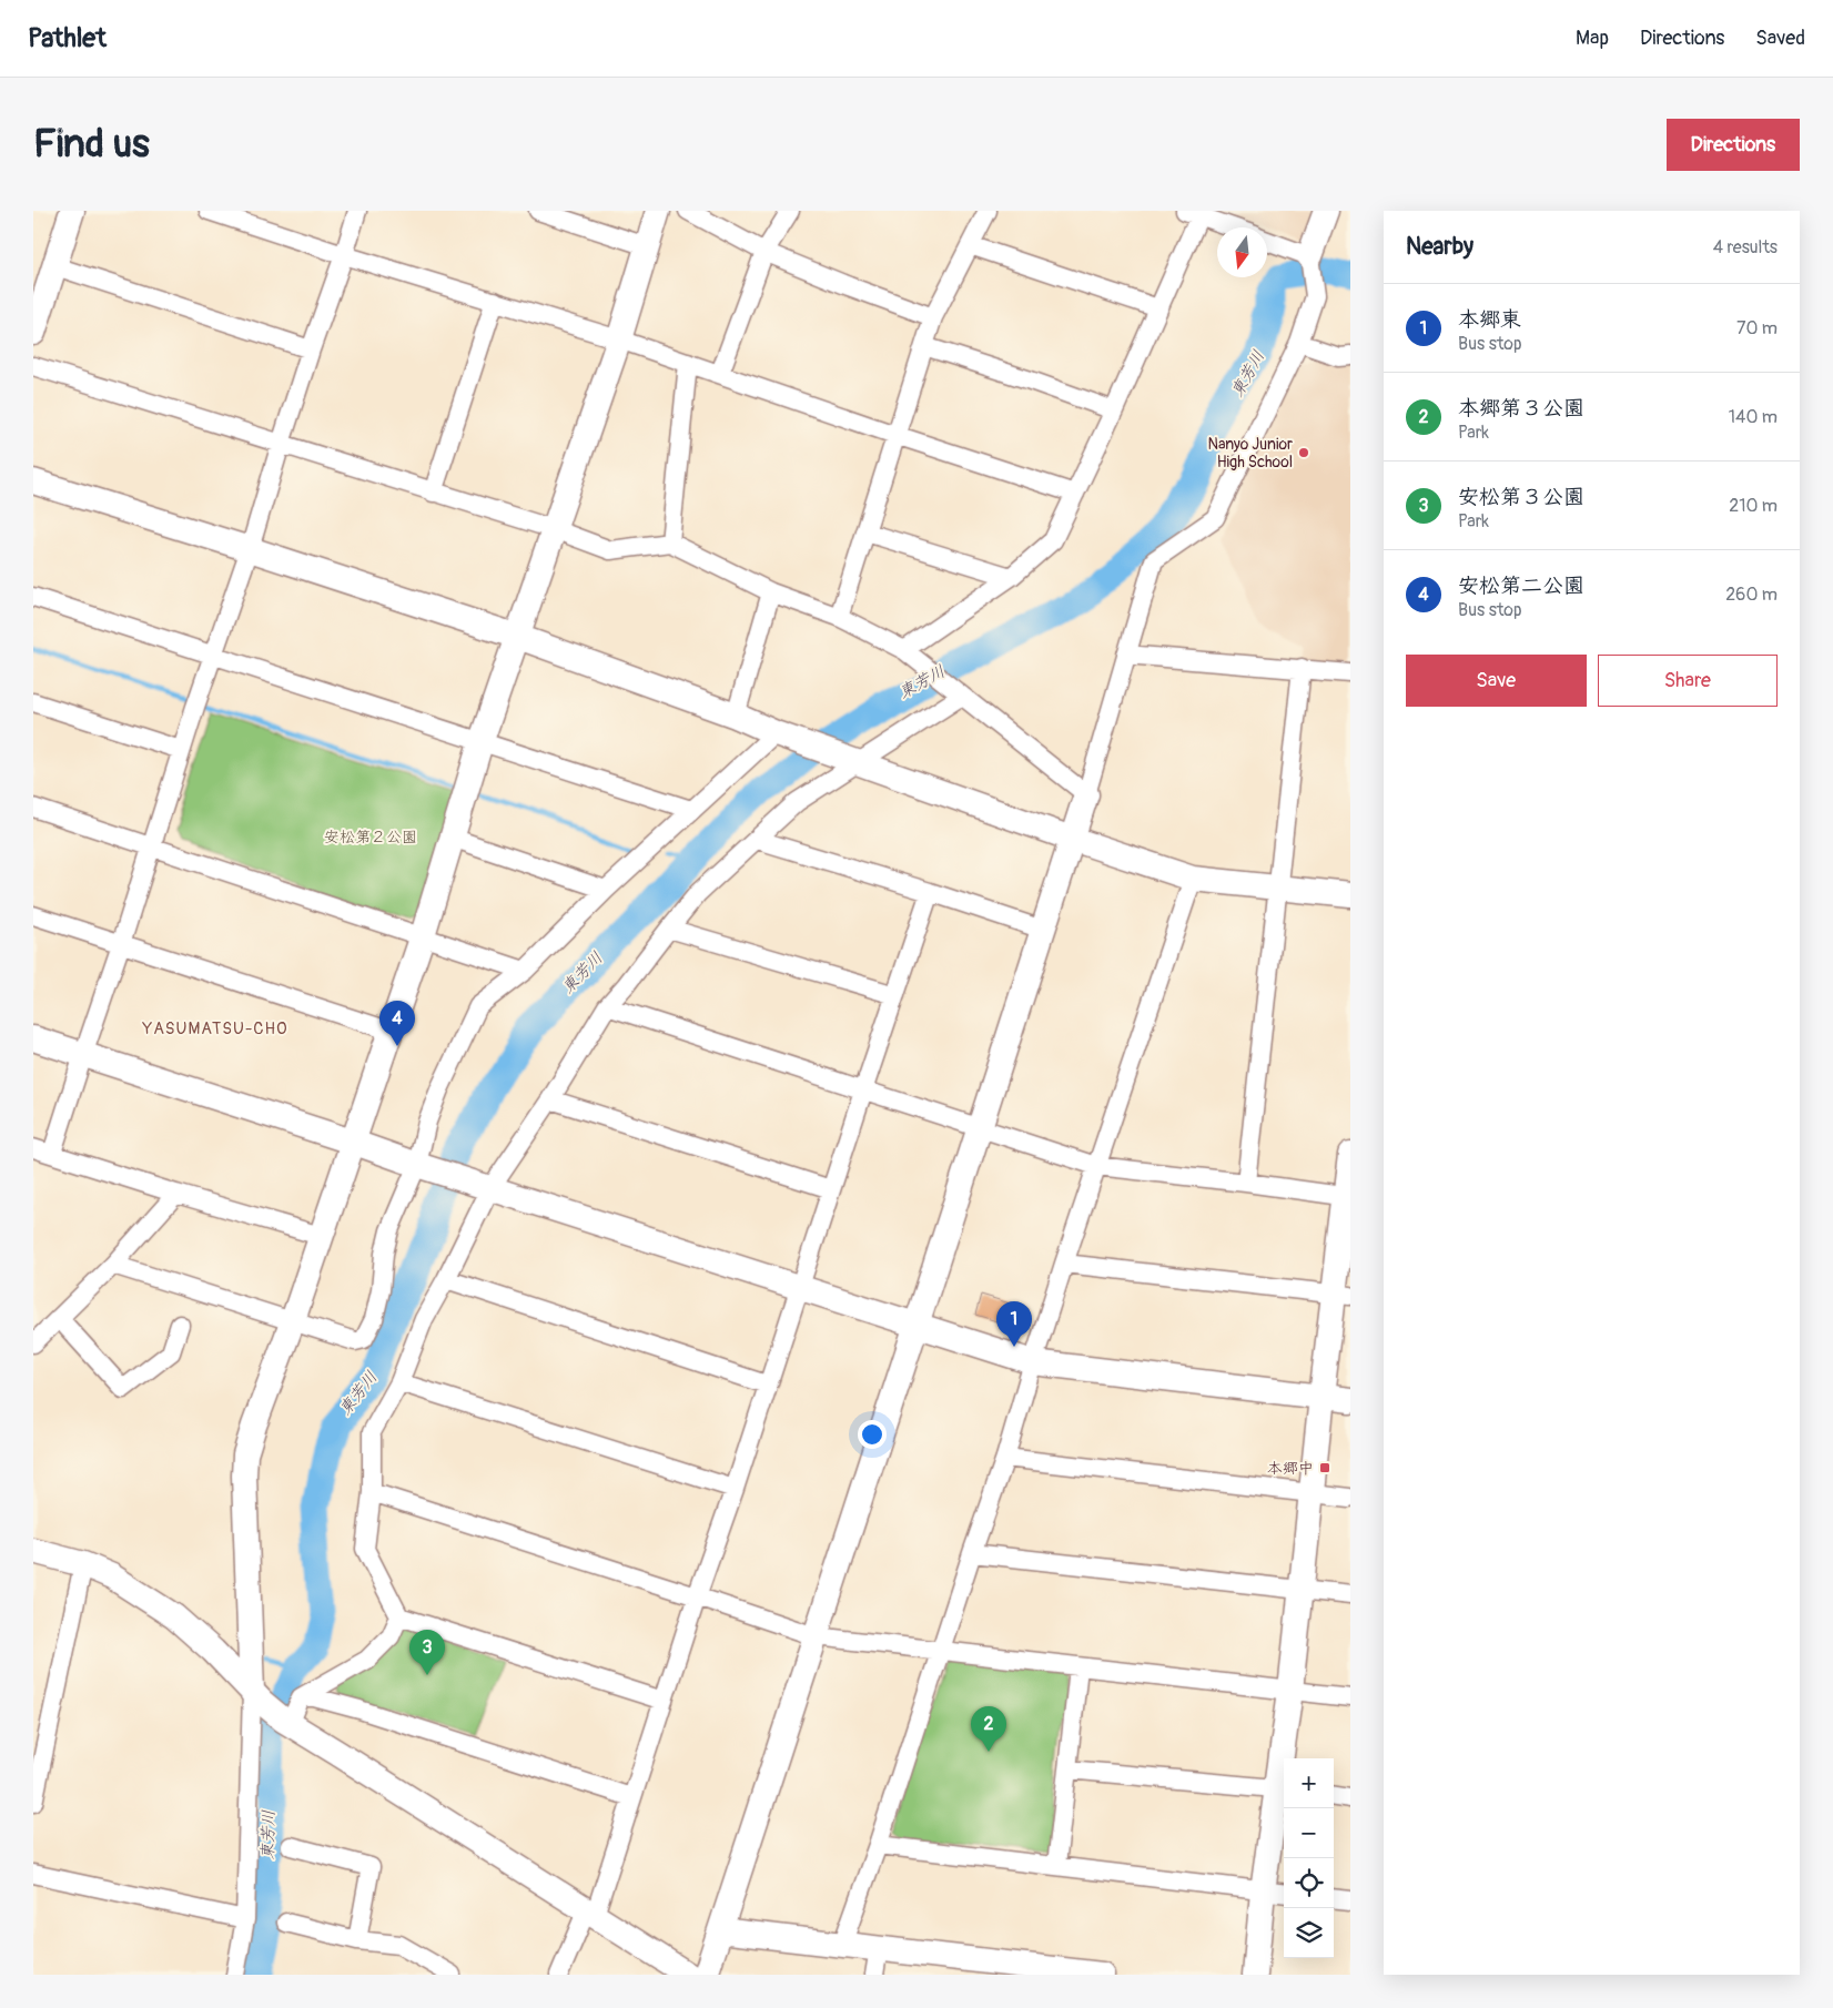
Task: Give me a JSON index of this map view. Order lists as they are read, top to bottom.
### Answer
{
  "districts": ["YASUMATSU-CHO"],
  "water": ["東芳川"],
  "parks": ["安松第２公園"],
  "places": {
    "other": ["Nanyo Junior High School"],
    "transit": ["本郷中"]
  },
  "north": "bottom",
  "page": {
    "header": "Pathlet",
    "nav": ["Map", "Directions", "Saved"],
    "buttons": [
      "Directions",
      ["Save", "Share"]
    ],
    "title": "Find us",
    "heading": ["Nearby", "4 results"],
    "list": [
      {
        "mark": "1",
        "name": "本郷東",
        "note": "Bus stop",
        "value": "70 m"
      },
      {
        "mark": "2",
        "name": "本郷第３公園",
        "note": "Park",
        "value": "140 m"
      },
      {
        "mark": "3",
        "name": "安松第３公園",
        "note": "Park",
        "value": "210 m"
      },
      {
        "mark": "4",
        "name": "安松第二公園",
        "note": "Bus stop",
        "value": "260 m"
      }
    ],
    "pins": [
      "4",
      "1",
      "3",
      "2"
    ],
    "map_buttons": ["+", "−"]
  }
}
